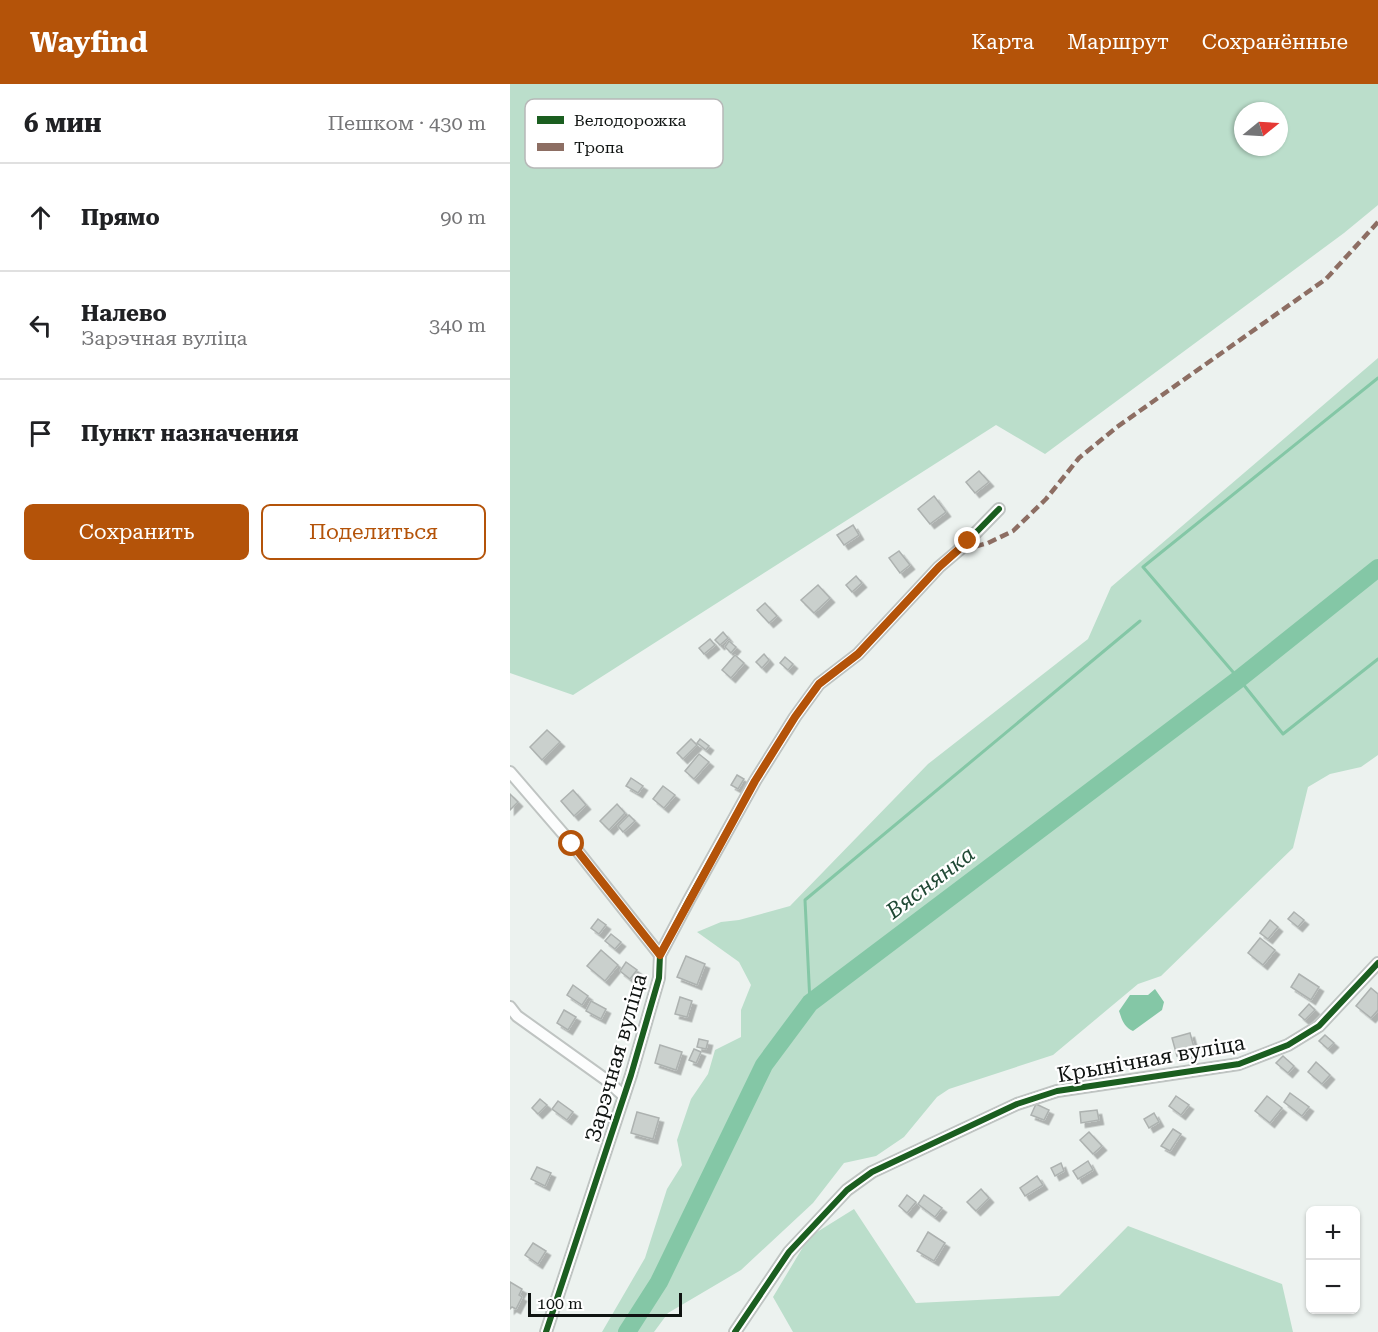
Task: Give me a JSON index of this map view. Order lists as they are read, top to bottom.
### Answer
{
  "streets": {
    "street": ["Зарэчная вуліца", "Крынічная вуліца"]
  },
  "water": ["Вяснянка"],
  "legend": ["Велодорожка", "Тропа"],
  "scale_bar": "100 m",
  "north": "right",
  "page": {
    "header": "Wayfind",
    "nav": ["Карта", "Маршрут", "Сохранённые"],
    "heading": ["6 мин", "Пешком · 430 m"],
    "list": [
      ["Прямо", "90 m"],
      ["Налево", "Зарэчная вуліца", "340 m"],
      "Пункт назначения"
    ],
    "buttons": ["Сохранить", "Поделиться"],
    "map_buttons": ["+", "−"],
    "scale": "100 m"
  }
}
